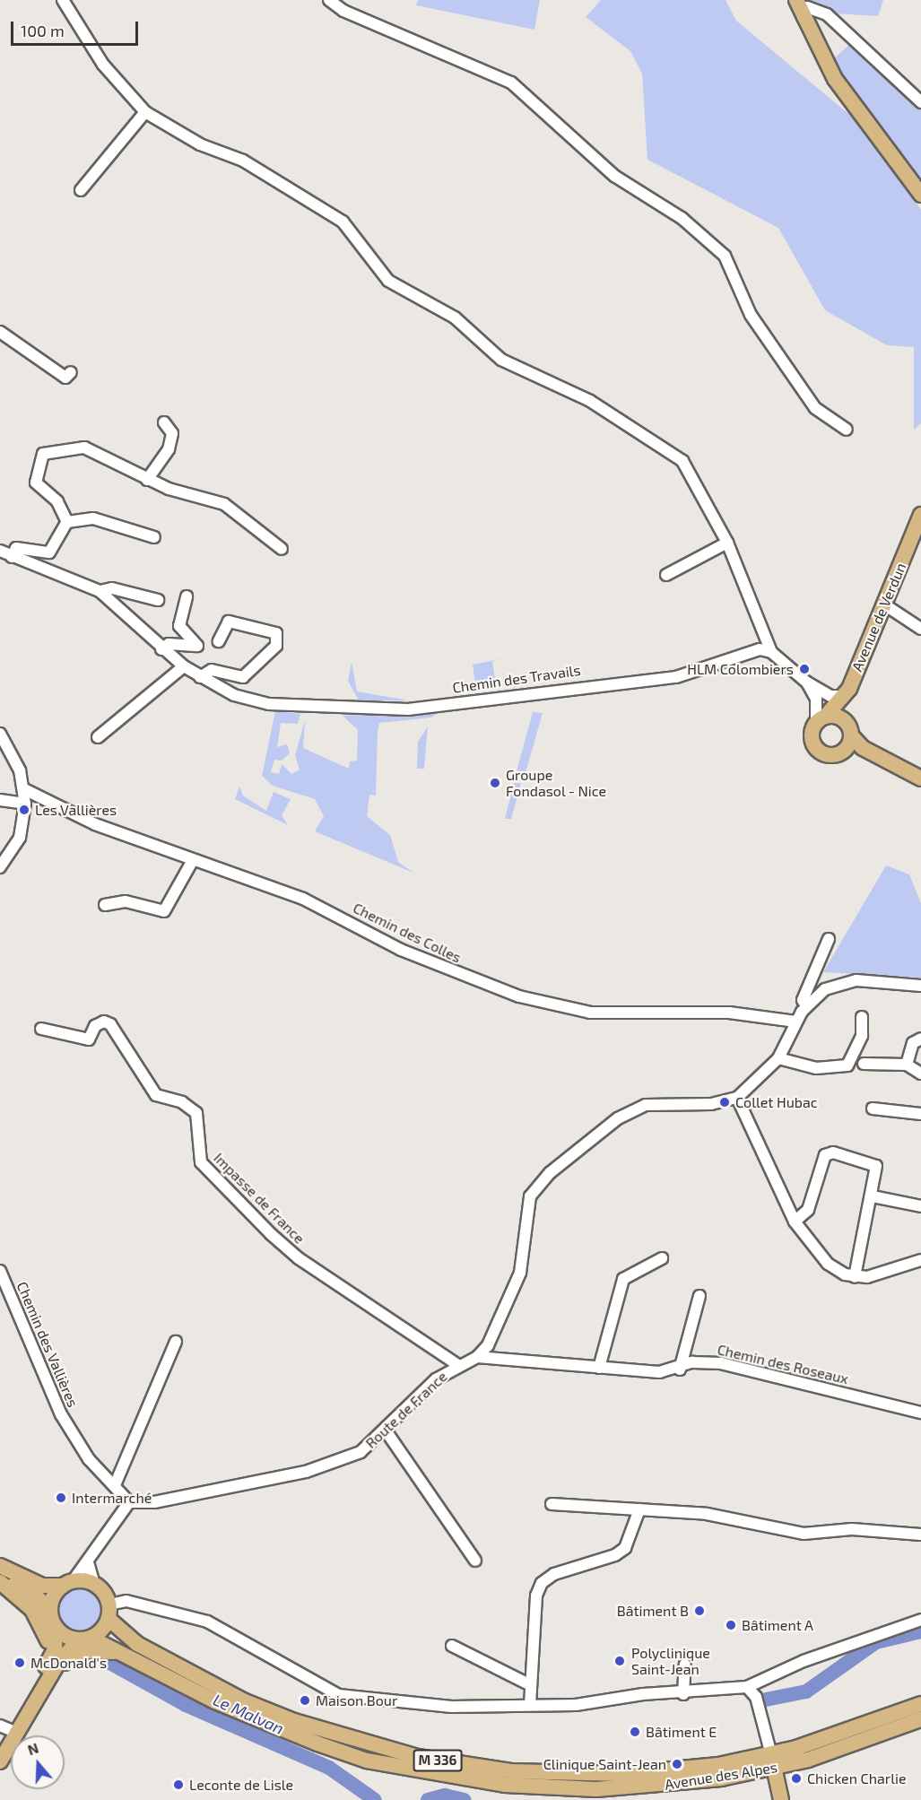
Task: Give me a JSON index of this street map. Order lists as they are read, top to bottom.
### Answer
{
  "streets": {
    "main road": ["Avenue de Verdun", "M 336", "Avenue des Alpes"],
    "street": [
      "Chemin des Travails",
      "Chemin des Colles",
      "Impasse de France",
      "Chemin des Vallières",
      "Chemin des Roseaux",
      "Route de France"
    ]
  },
  "crossings": [
    ["Impasse de France", "Route de France"],
    ["Chemin des Vallières", "Route de France"],
    ["Chemin des Roseaux", "Route de France"]
  ],
  "water": ["Le Malvan"],
  "places": [
    "HLM Colombiers",
    "Groupe Fondasol - Nice",
    "Les Vallières",
    "Collet Hubac",
    "Intermarché",
    "Bâtiment B",
    "Bâtiment A",
    "Polyclinique Saint-Jean",
    "McDonald's",
    "Maison Bour",
    "Bâtiment E",
    "Clinique Saint-Jean",
    "Chicken Charlie",
    "Leconte de Lisle"
  ],
  "scale_bar": "100 m",
  "north": "top"
}
